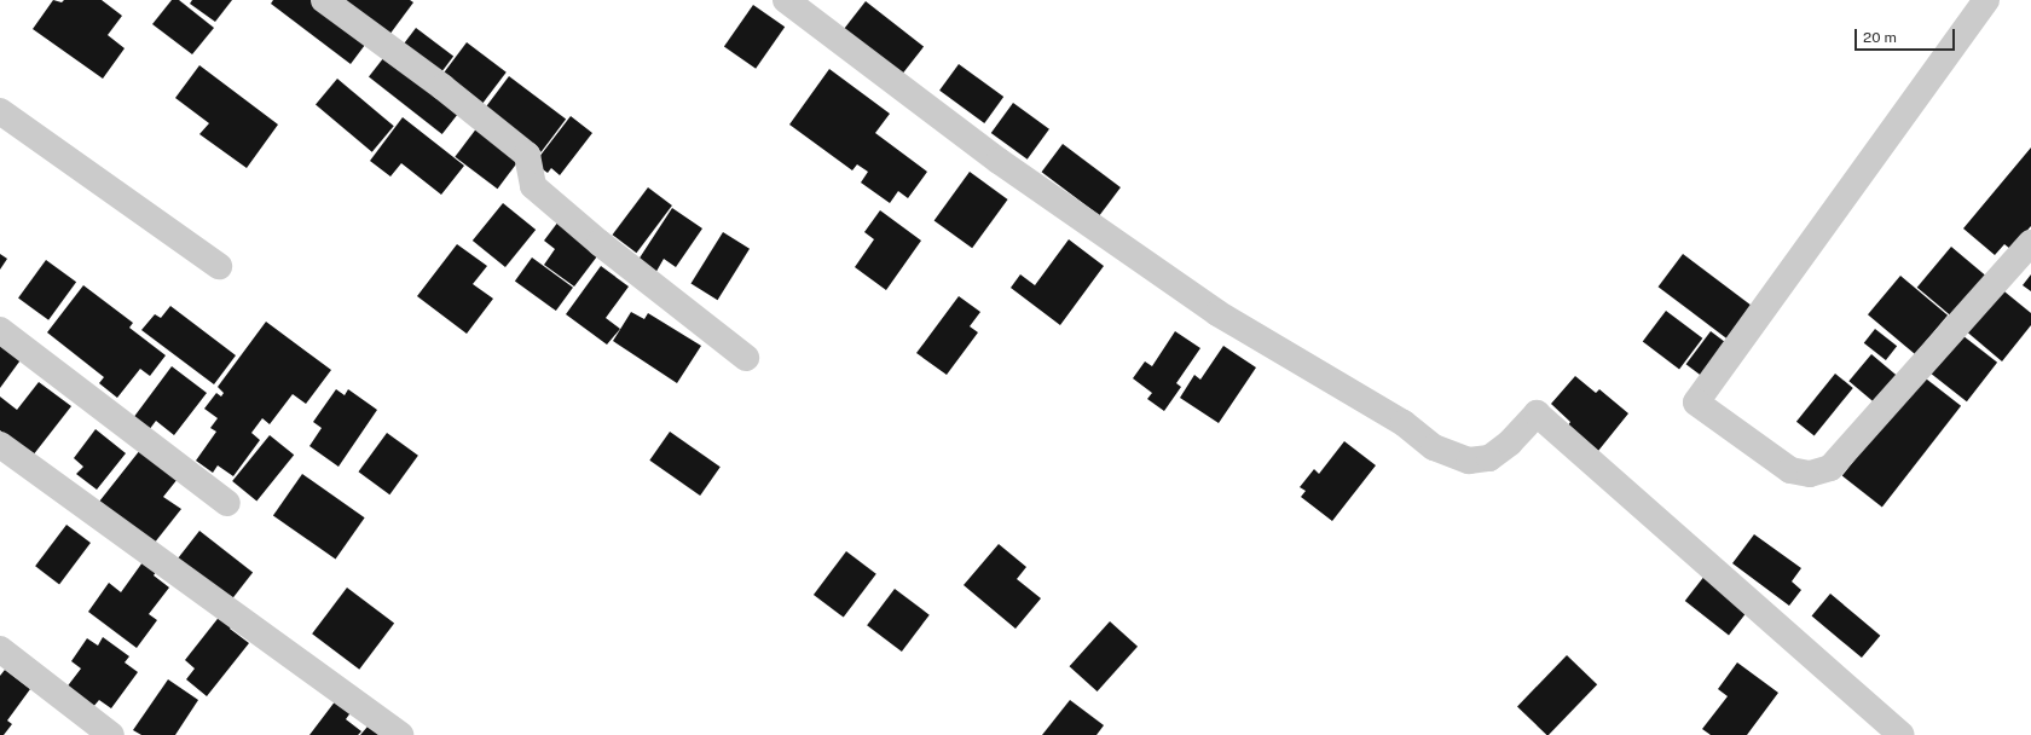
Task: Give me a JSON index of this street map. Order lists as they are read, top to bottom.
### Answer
{
  "scale_bar": "20 m"
}
